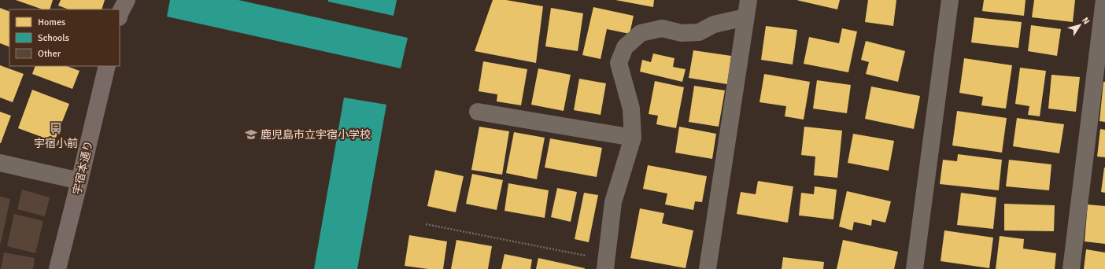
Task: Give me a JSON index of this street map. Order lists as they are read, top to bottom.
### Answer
{
  "streets": {
    "street": ["宇宿本通り"]
  },
  "places": {
    "bus stop": ["宇宿小前"],
    "school or university": ["鹿児島市立宇宿小学校"]
  },
  "legend": ["Homes", "Schools", "Other"],
  "north": "top right"
}
